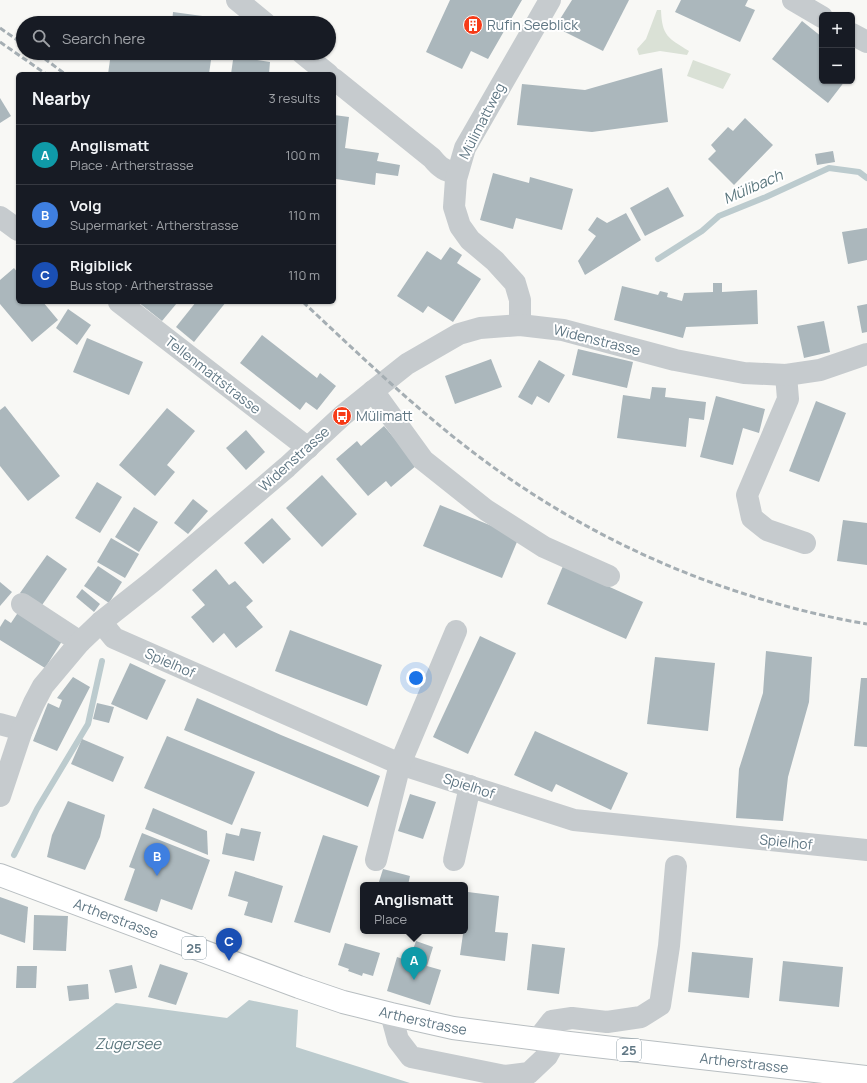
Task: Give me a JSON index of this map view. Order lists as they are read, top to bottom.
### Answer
{
  "streets": {
    "main road": ["Artherstrasse", "25"],
    "street": [
      "Mülimattweg",
      "Widenstrasse",
      "Tellenmattstrasse",
      "Spielhof"
    ]
  },
  "crossings": [
    ["Mülimattweg", "Widenstrasse"],
    ["Widenstrasse", "Tellenmattstrasse"],
    ["Widenstrasse", "Spielhof"]
  ],
  "water": ["Mülibach", "Zugersee"],
  "places": {
    "building": ["Rufin Seeblick"],
    "bus stop": ["Mülimatt"]
  },
  "page": {
    "map_buttons": ["+", "−"],
    "search": "Search here",
    "heading": ["Nearby", "3 results"],
    "list": [
      {
        "mark": "A",
        "name": "Anglismatt",
        "note": "Place · Artherstrasse",
        "value": "100 m"
      },
      {
        "mark": "B",
        "name": "Volg",
        "note": "Supermarket · Artherstrasse",
        "value": "110 m"
      },
      {
        "mark": "C",
        "name": "Rigiblick",
        "note": "Bus stop · Artherstrasse",
        "value": "110 m"
      }
    ],
    "pins": ["B", "C", "A"],
    "popup": ["Anglismatt", "Place"]
  }
}
